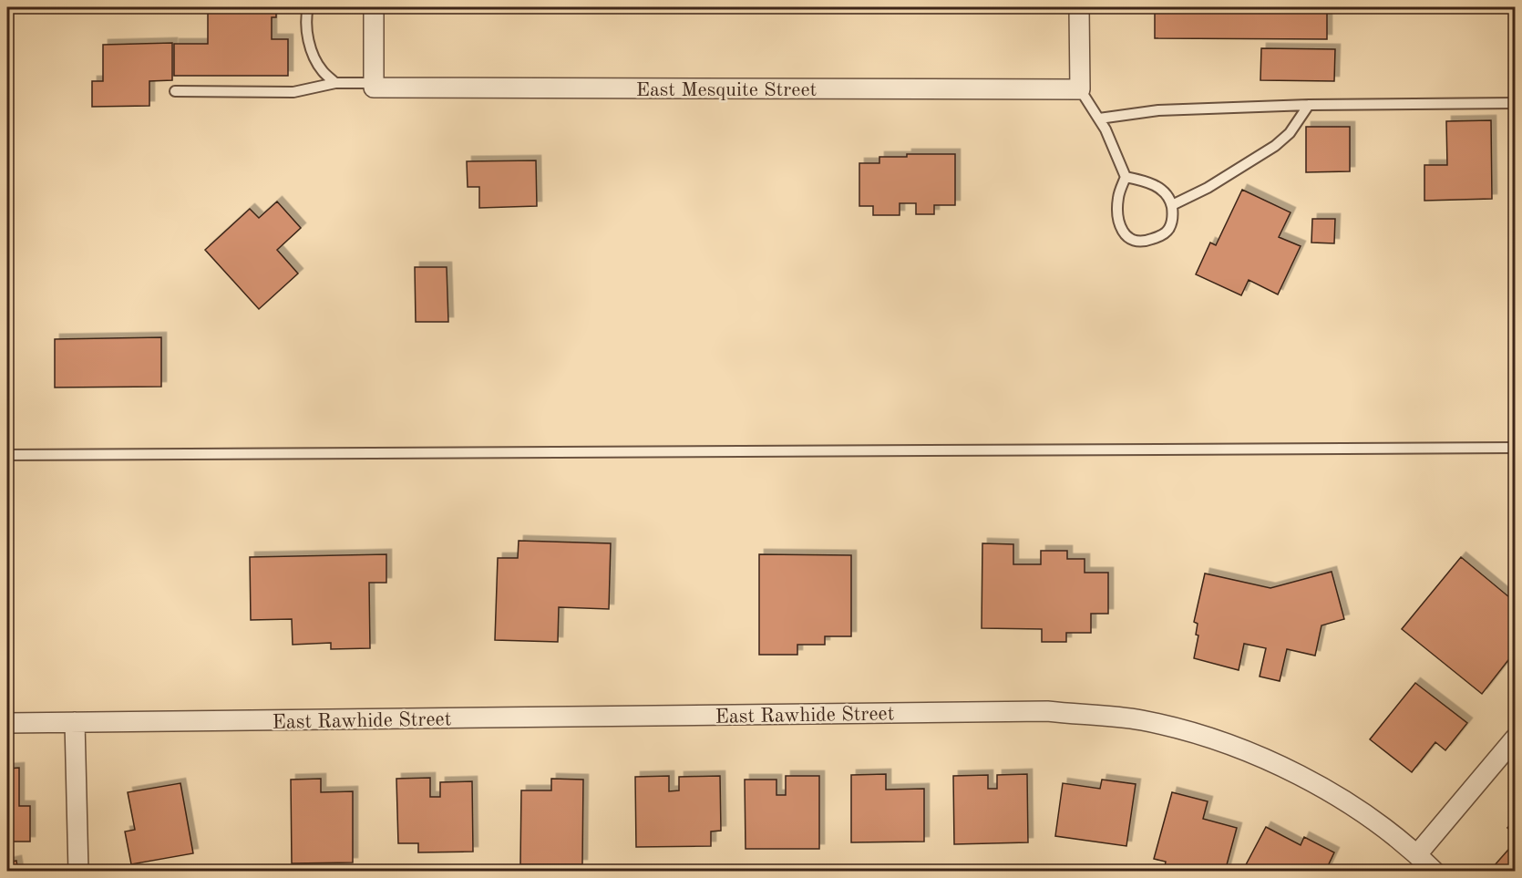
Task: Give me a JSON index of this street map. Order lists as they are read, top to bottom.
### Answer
{
  "streets": {
    "street": ["East Mesquite Street", "East Rawhide Street"]
  }
}
